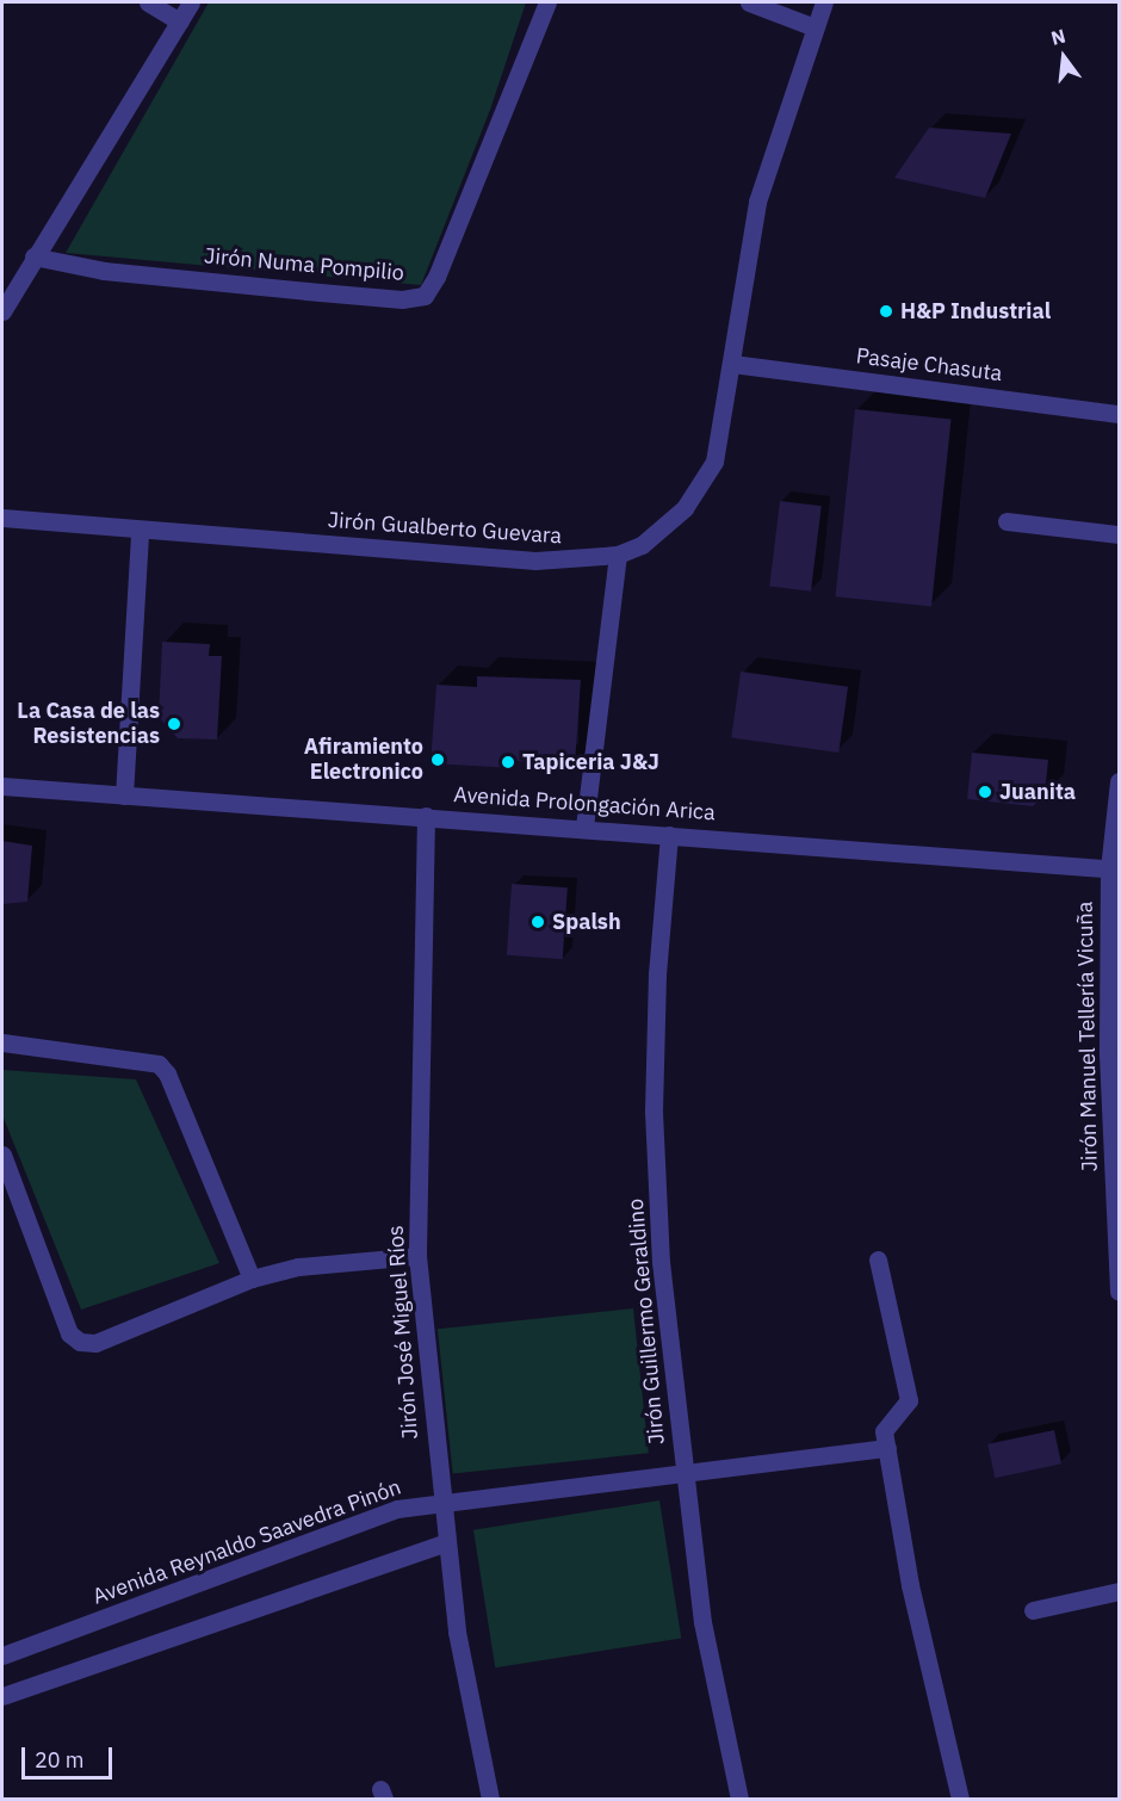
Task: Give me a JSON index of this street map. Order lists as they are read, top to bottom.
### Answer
{
  "streets": {
    "street": [
      "Jirón Numa Pompilio",
      "Pasaje Chasuta",
      "Jirón Gualberto Guevara",
      "Avenida Prolongación Arica",
      "Jirón Manuel Tellería Vicuña",
      "Jirón Guillermo Geraldino",
      "Jirón José Miguel Ríos",
      "Avenida Reynaldo Saavedra Pinón"
    ]
  },
  "crossings": [
    ["Pasaje Chasuta", "Jirón Gualberto Guevara"],
    ["Avenida Prolongación Arica", "Jirón Manuel Tellería Vicuña"],
    ["Avenida Prolongación Arica", "Jirón Guillermo Geraldino"],
    ["Avenida Prolongación Arica", "Jirón José Miguel Ríos"],
    ["Jirón Guillermo Geraldino", "Avenida Reynaldo Saavedra Pinón"],
    ["Jirón José Miguel Ríos", "Avenida Reynaldo Saavedra Pinón"]
  ],
  "places": [
    "H&P Industrial",
    "La Casa de las Resistencias",
    "Afiramiento Electronico",
    "Tapiceria J&J",
    "Juanita",
    "Spalsh"
  ],
  "scale_bar": "20 m",
  "north": "top"
}
